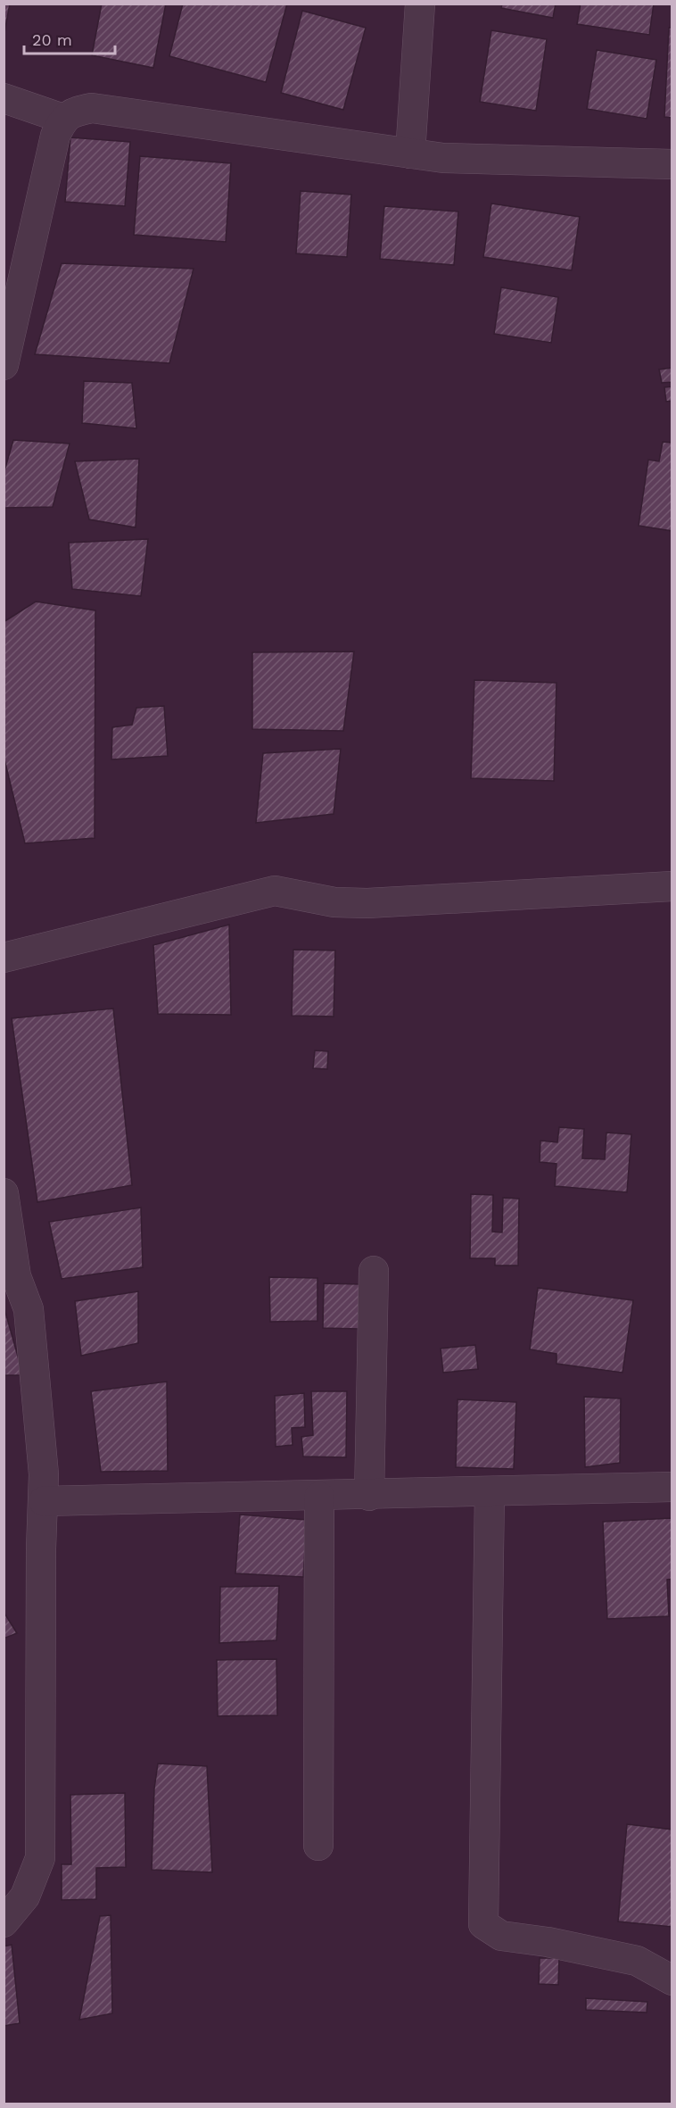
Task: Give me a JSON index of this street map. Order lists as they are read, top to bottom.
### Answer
{
  "scale_bar": "20 m"
}
